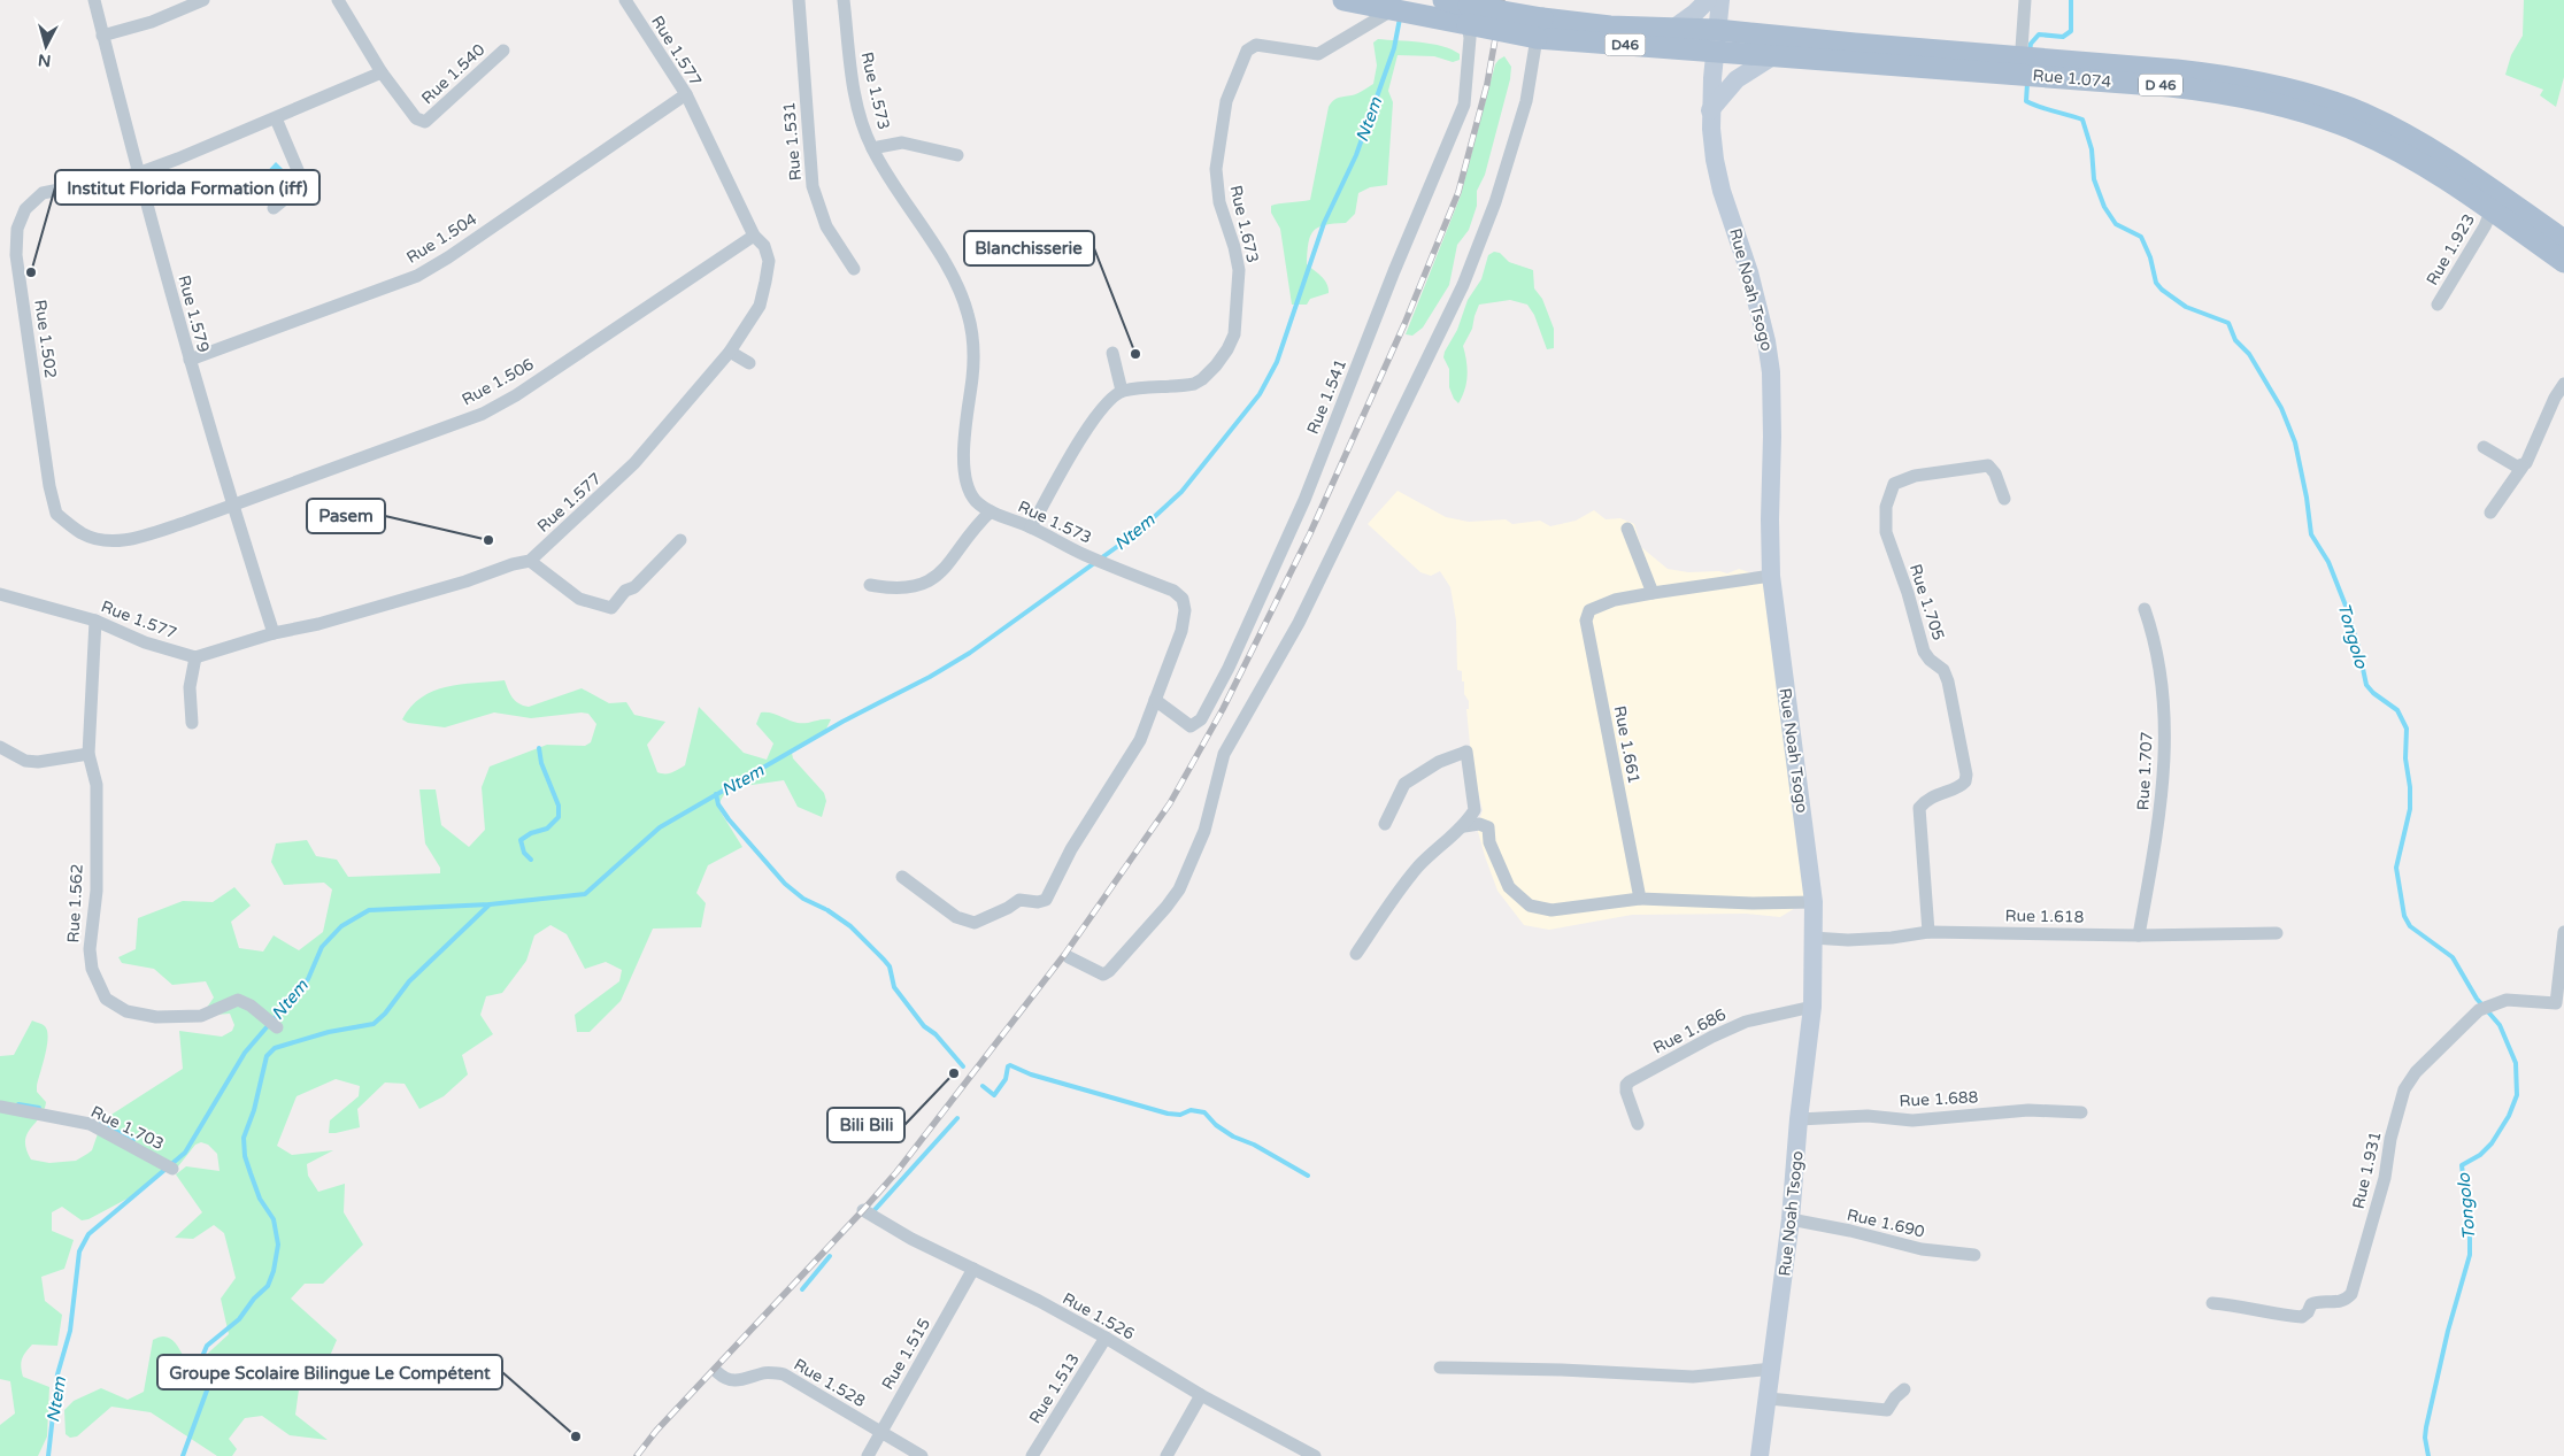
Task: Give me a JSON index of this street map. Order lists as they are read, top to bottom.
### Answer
{
  "streets": {
    "main road": [
      "D46",
      "Rue 1.074",
      "D 46",
      "Rue Noah Tsogo"
    ],
    "street": [
      "Rue 1.577",
      "Rue 1.540",
      "Rue 1.573",
      "Rue 1.531",
      "Rue 1.673",
      "Rue 1.504",
      "Rue 1.923",
      "Rue 1.579",
      "Rue 1.502",
      "Rue 1.506",
      "Rue 1.541",
      "Rue 1.705",
      "Rue 1.661",
      "Rue 1.707",
      "Rue 1.562",
      "Rue 1.618",
      "Rue 1.686",
      "Rue 1.688",
      "Rue 1.703",
      "Rue 1.931",
      "Rue 1.690",
      "Rue 1.526",
      "Rue 1.515",
      "Rue 1.528",
      "Rue 1.513"
    ]
  },
  "crossings": [
    ["D46", "Rue 1.074"],
    ["D46", "D 46"],
    ["D46", "Rue 1.673"],
    ["D46", "Rue 1.541"],
    ["Rue 1.577", "Rue 1.504"],
    ["Rue 1.577", "Rue 1.579"],
    ["Rue 1.577", "Rue 1.506"],
    ["Rue 1.577", "Rue 1.562"],
    ["Rue 1.540", "Rue 1.502"],
    ["Rue 1.074", "D 46"],
    ["Rue 1.074", "Rue 1.923"],
    ["Rue 1.074", "Rue Noah Tsogo"],
    ["Rue 1.573", "Rue 1.541"],
    ["Rue 1.504", "Rue 1.579"],
    ["Rue Noah Tsogo", "Rue 1.661"],
    ["Rue Noah Tsogo", "Rue 1.618"],
    ["Rue Noah Tsogo", "Rue 1.686"],
    ["Rue Noah Tsogo", "Rue 1.688"],
    ["Rue Noah Tsogo", "Rue 1.690"],
    ["Rue 1.579", "Rue 1.502"],
    ["Rue 1.579", "Rue 1.506"],
    ["Rue 1.502", "Rue 1.506"],
    ["Rue 1.705", "Rue 1.618"],
    ["Rue 1.707", "Rue 1.618"],
    ["Rue 1.526", "Rue 1.515"],
    ["Rue 1.526", "Rue 1.513"],
    ["Rue 1.515", "Rue 1.528"]
  ],
  "water": ["Ntem", "Tongolo"],
  "places": [
    "Institut Florida Formation (iff)",
    "Blanchisserie",
    "Pasem",
    "Bili Bili",
    "Groupe Scolaire Bilingue Le Compétent"
  ],
  "north": "bottom"
}
